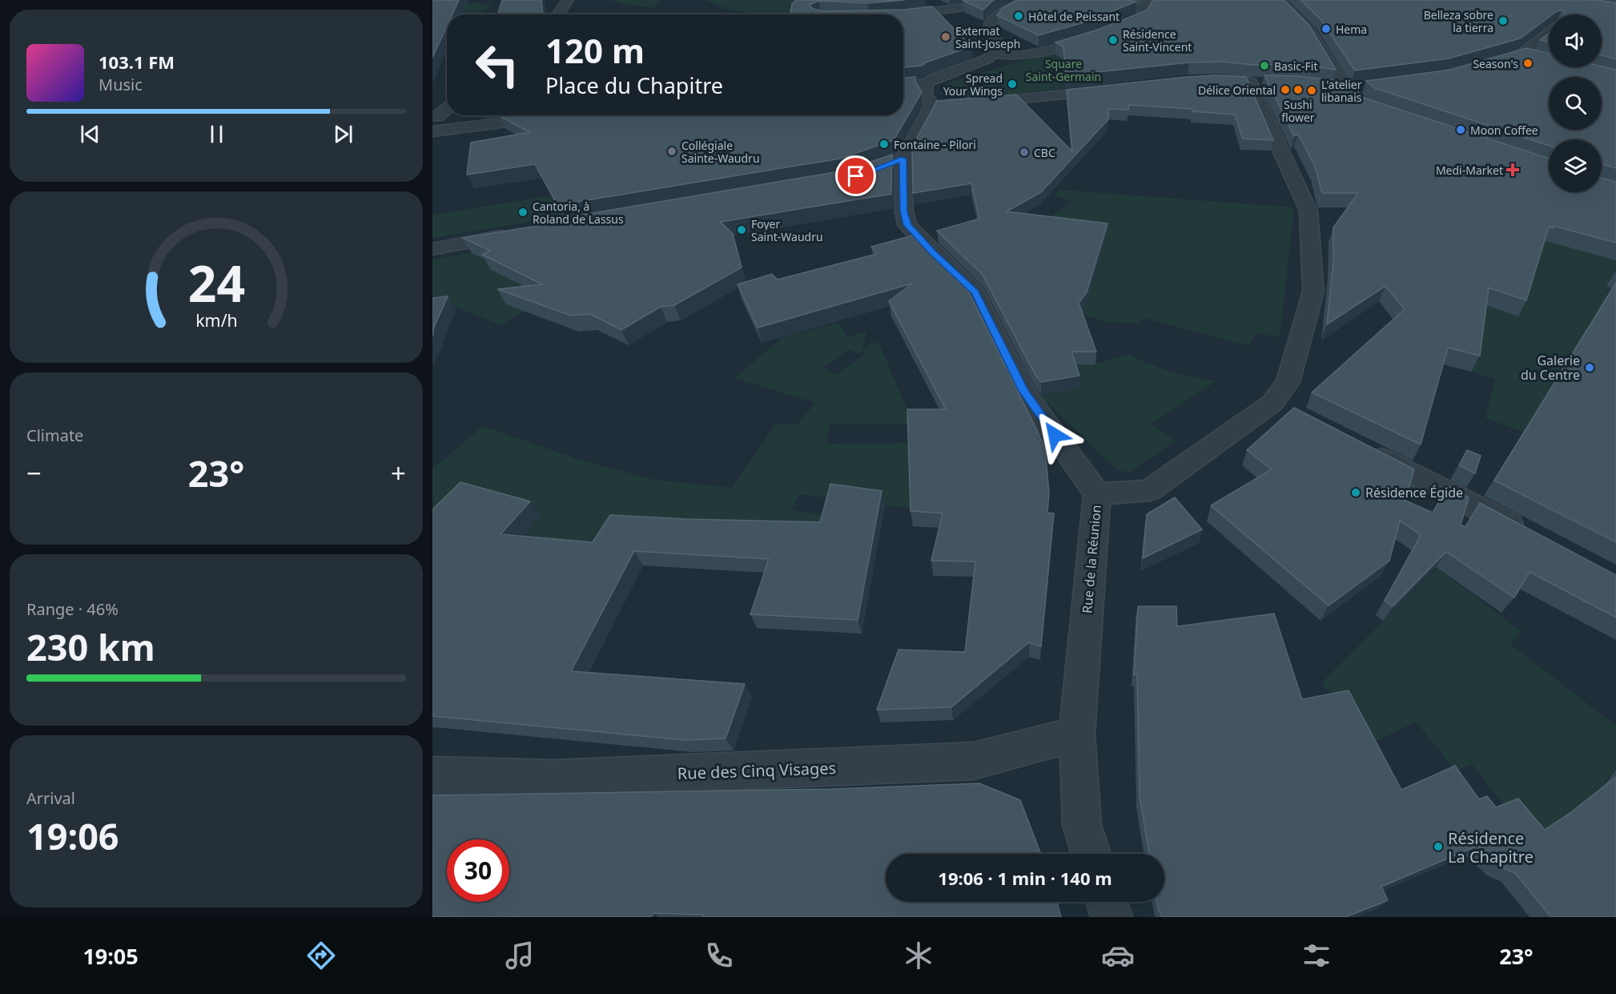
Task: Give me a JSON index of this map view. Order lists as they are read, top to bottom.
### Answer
{
  "streets": {
    "street": ["Rue de la Réunion", "Rue des Cinq Visages"]
  },
  "crossings": [
    ["Rue de la Réunion", "Rue des Cinq Visages"]
  ],
  "parks": ["Square Saint-Germain"],
  "places": {
    "other": [
      "Hôtel de Peissant",
      "Belleza sobre la tierra",
      "Hema",
      "Externat Saint-Joseph",
      "Résidence Saint-Vincent",
      "Season's",
      "Basic-Fit",
      "Spread Your Wings",
      "Délice Oriental",
      "Sushi flower",
      "L'atelier libanais",
      "Moon Coffee",
      "Fontaine - Pilori",
      "Collégiale Sainte-Waudru",
      "CBC",
      "Cantoria, à Roland de Lassus",
      "Foyer Saint-Waudru",
      "Galerie du Centre",
      "Résidence Égide",
      "Résidence La Chapitre"
    ],
    "health": ["Medi-Market"]
  },
  "page": {
    "turn": ["120 m", "Place du Chapitre"],
    "song": ["103.1 FM", "Music"],
    "tile": [
      "Climate",
      ["Range · 46%", "230 km"],
      ["Arrival", "19:06"]
    ],
    "heat": ["−", "23°", "+"],
    "limit": "30",
    "trip": "19:06 · 1 min · 140 m",
    "tabs": ["19:05", "23°"],
    "gauge": ["24", "km/h"]
  }
}
